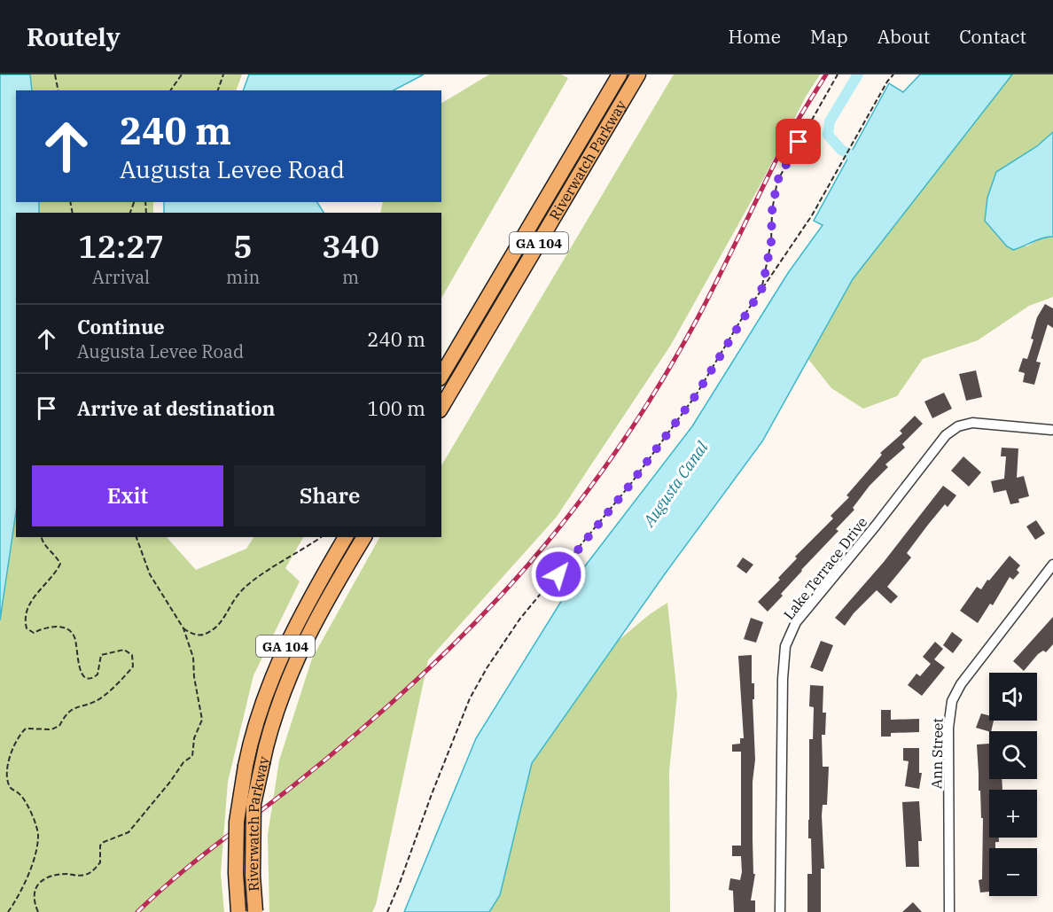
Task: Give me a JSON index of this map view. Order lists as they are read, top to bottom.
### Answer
{
  "streets": {
    "main road": ["Riverwatch Parkway", "GA 104"],
    "street": ["Lake Terrace Drive", "Ann Street"]
  },
  "water": ["Augusta Canal"],
  "page": {
    "header": "Routely",
    "nav": [
      "Home",
      "Map",
      "About",
      "Contact"
    ],
    "turn": ["240 m", "Augusta Levee Road"],
    "eta": [
      "12:27",
      "Arrival",
      "5",
      "min",
      "340",
      "m"
    ],
    "list": [
      {
        "name": "Continue",
        "note": "Augusta Levee Road",
        "value": "240 m"
      },
      {
        "name": "Arrive at destination",
        "value": "100 m"
      }
    ],
    "buttons": ["Exit", "Share"],
    "map_buttons": ["+", "−"]
  }
}
